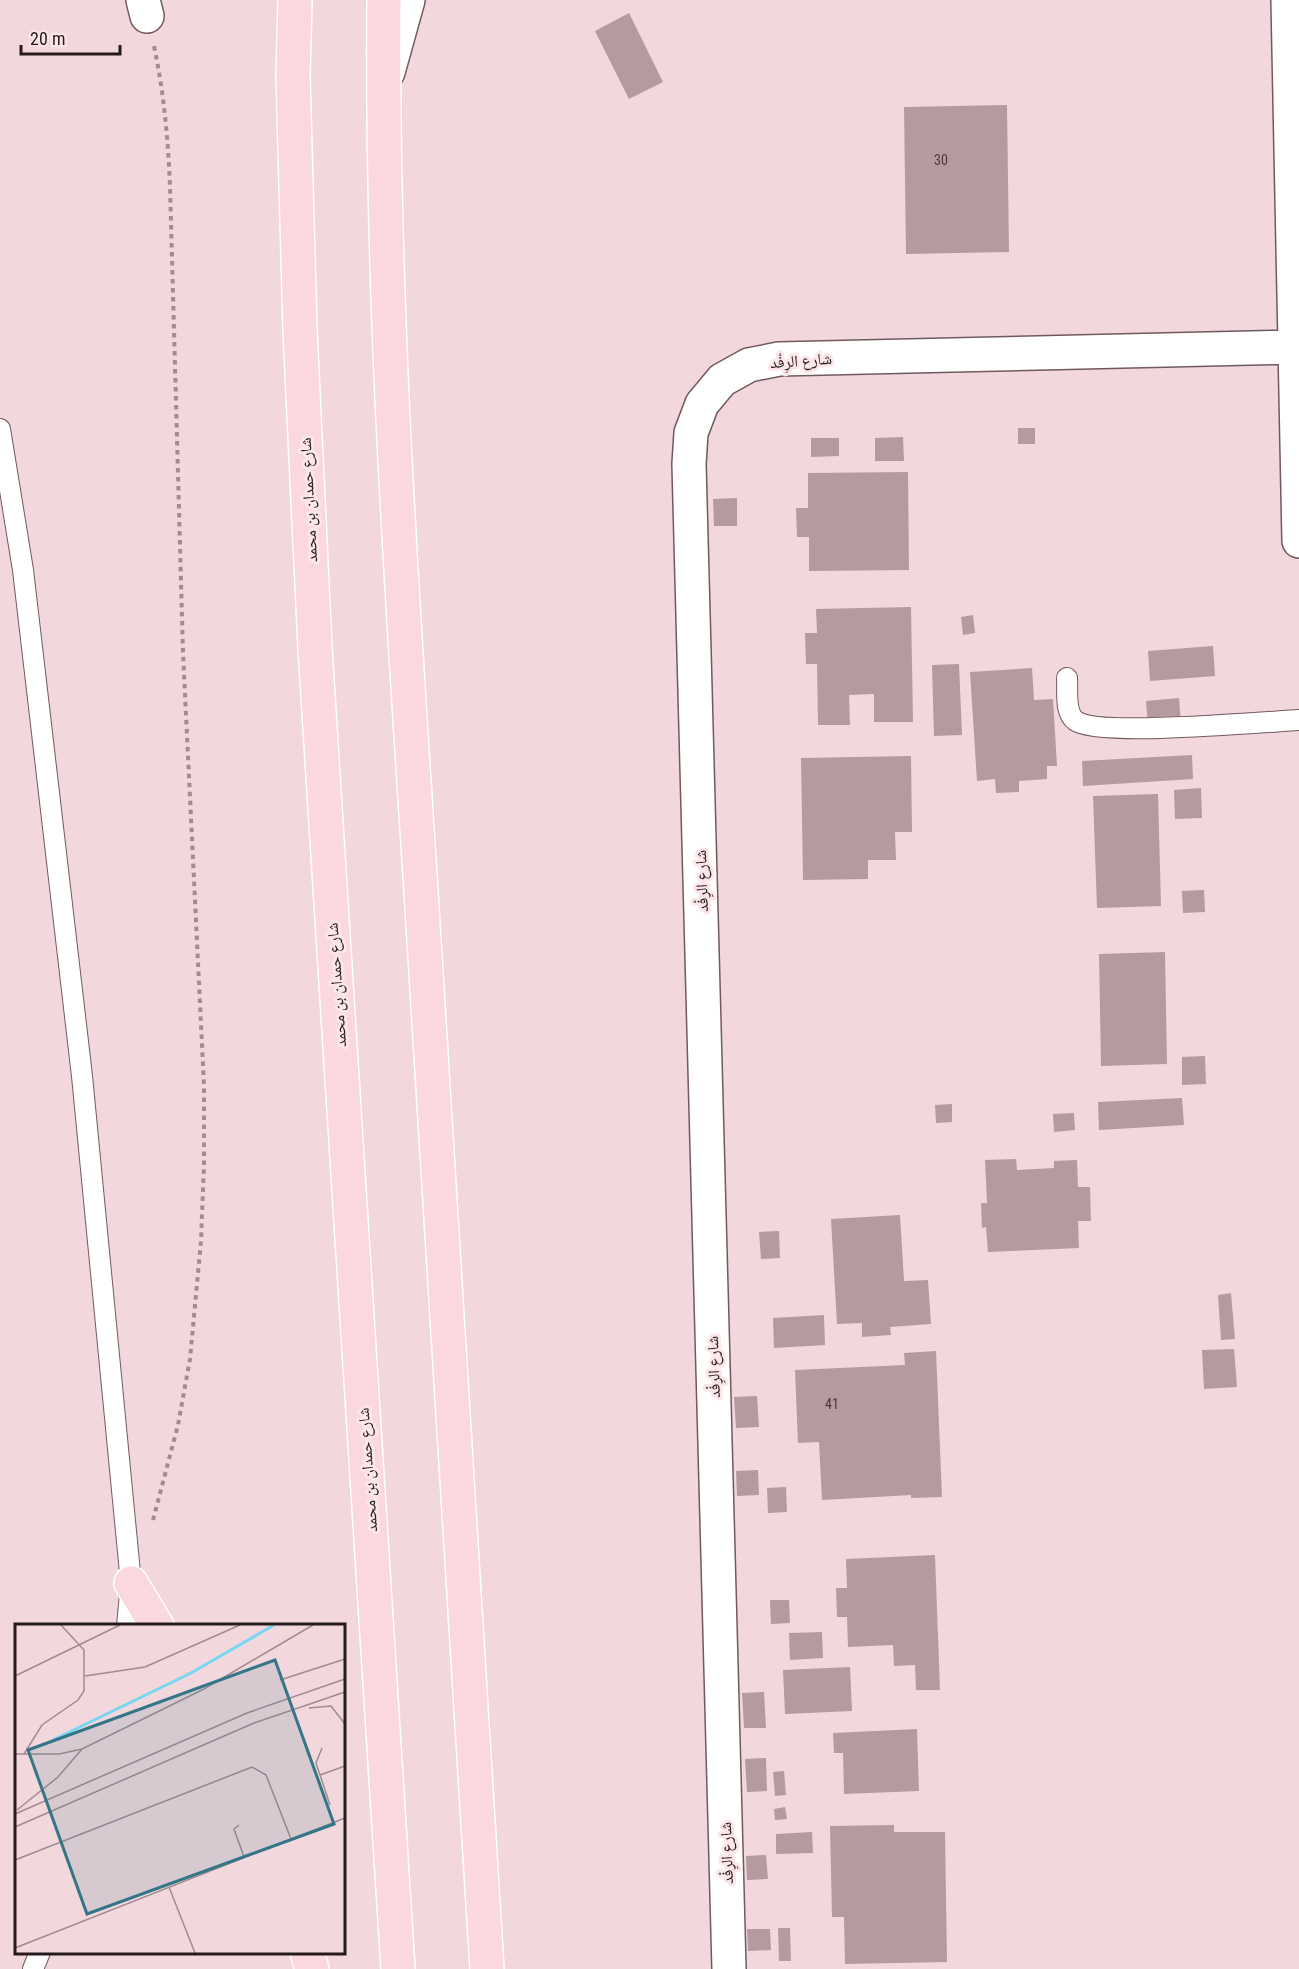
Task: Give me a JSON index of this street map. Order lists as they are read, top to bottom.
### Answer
{
  "streets": {
    "main road": ["شارع حمدان بن محمد"],
    "street": ["شارع الرِفْد"]
  },
  "house_numbers": ["30", "41"],
  "scale_bar": "20 m"
}
